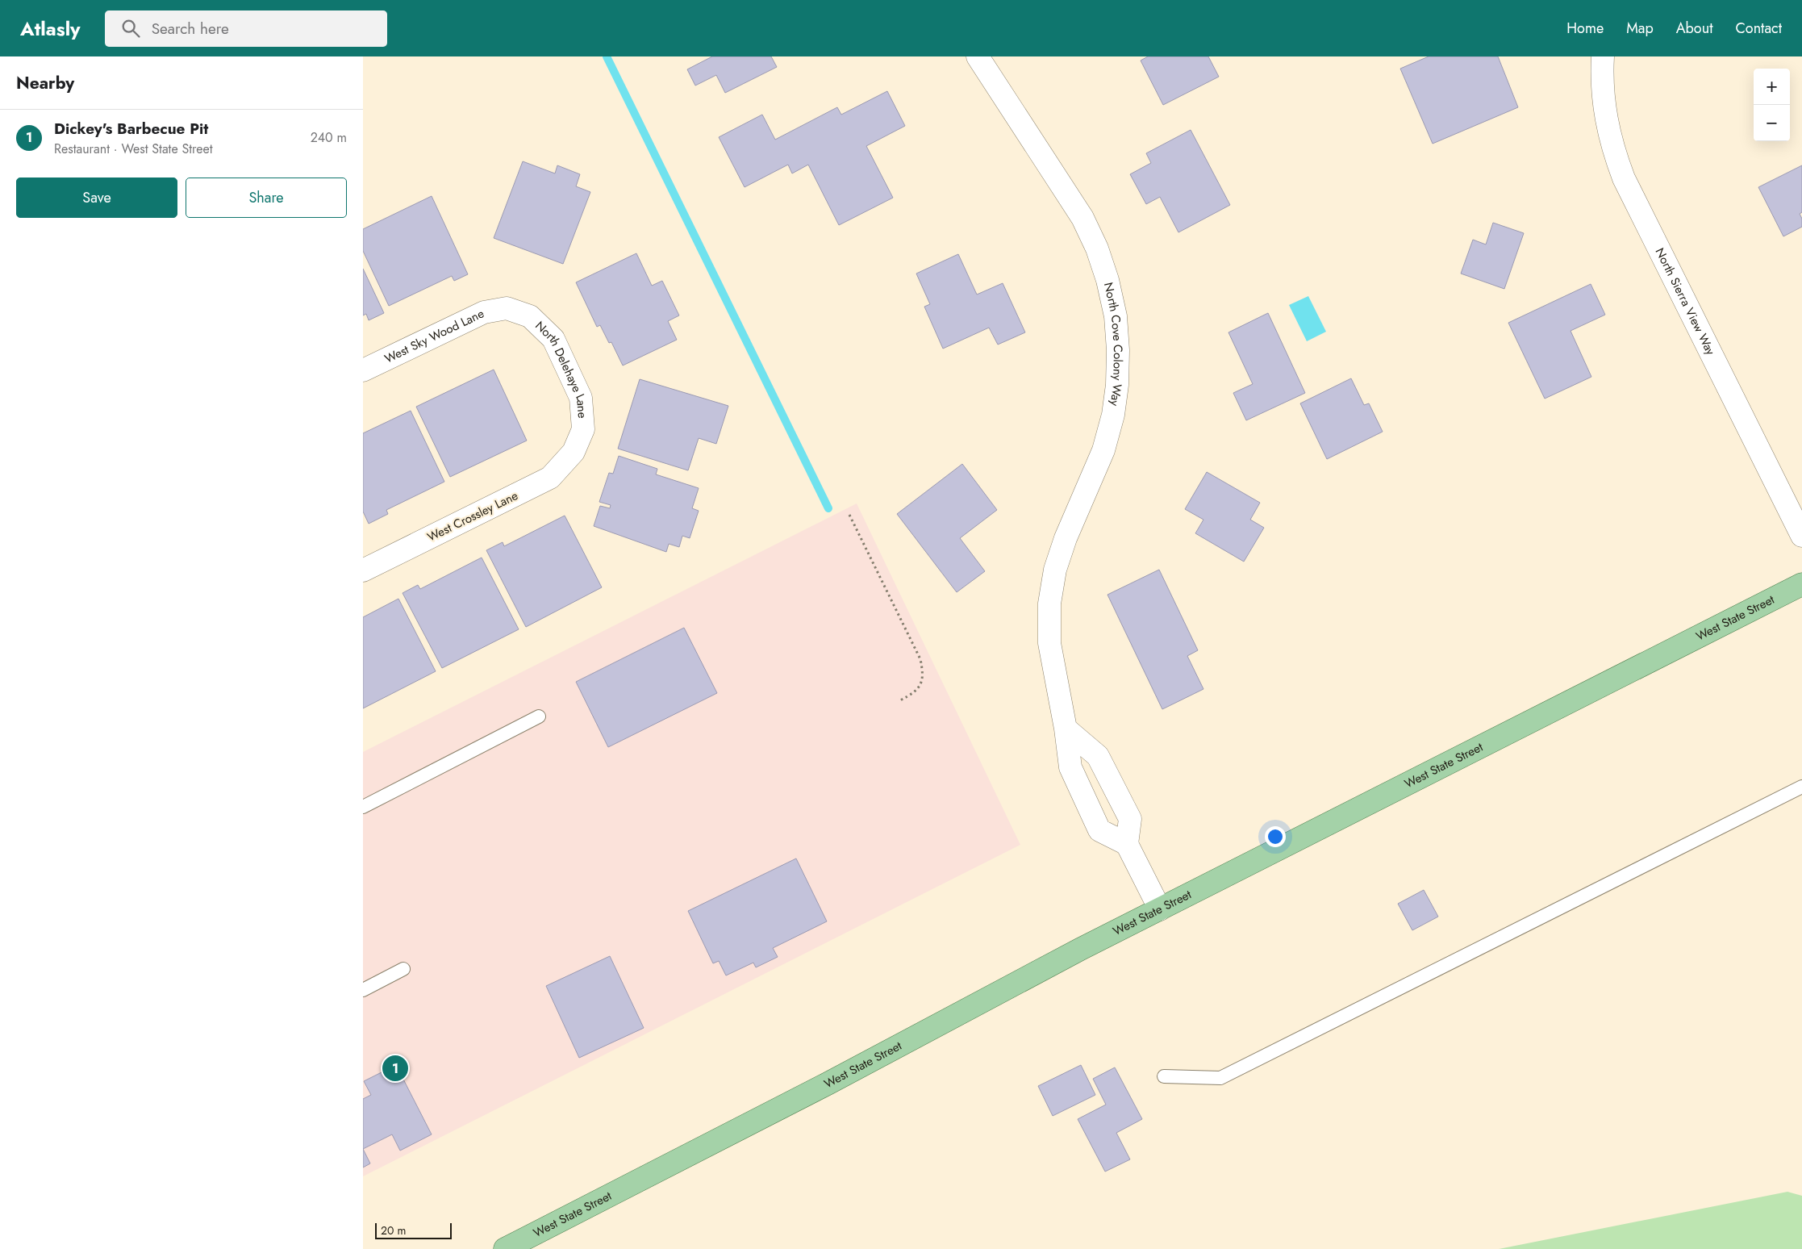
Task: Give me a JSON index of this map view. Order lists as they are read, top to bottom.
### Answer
{
  "streets": {
    "main road": ["West State Street"],
    "street": [
      "North Sierra View Way",
      "West Sky Wood Lane",
      "North Cove Colony Way",
      "North Delehaye Lane",
      "West Crossley Lane"
    ]
  },
  "crossings": [
    ["West Sky Wood Lane", "North Delehaye Lane"],
    ["North Delehaye Lane", "West Crossley Lane"]
  ],
  "scale_bar": "20 m",
  "page": {
    "header": "Atlasly",
    "search": "Search here",
    "nav": [
      "Home",
      "Map",
      "About",
      "Contact"
    ],
    "heading": "Nearby",
    "map_buttons": ["+", "−"],
    "list": [
      {
        "mark": "1",
        "name": "Dickey's Barbecue Pit",
        "note": "Restaurant · West State Street",
        "value": "240 m"
      }
    ],
    "buttons": ["Save", "Share"],
    "pins": "1",
    "scale": "20 m"
  }
}
